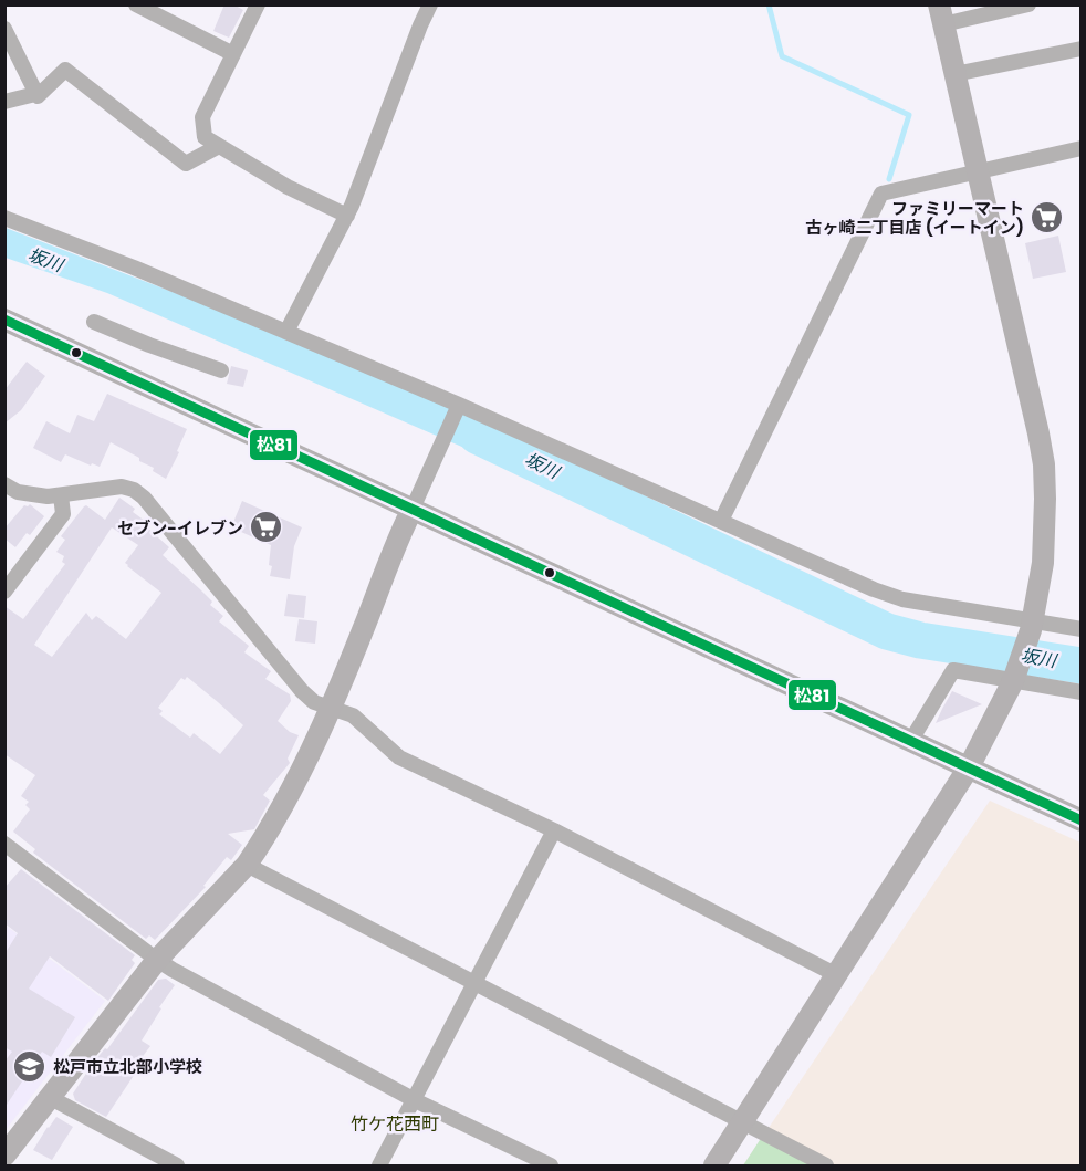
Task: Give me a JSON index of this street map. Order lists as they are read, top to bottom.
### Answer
{
  "districts": ["竹ケ花西町"],
  "water": ["坂川"],
  "places": {
    "supermarket": ["ファミリーマート 古ヶ崎二丁目店 (イートイン)", "セブン-イレブン"],
    "school or university": ["松戸市立北部小学校"]
  },
  "lines": ["transit line 松81"]
}
